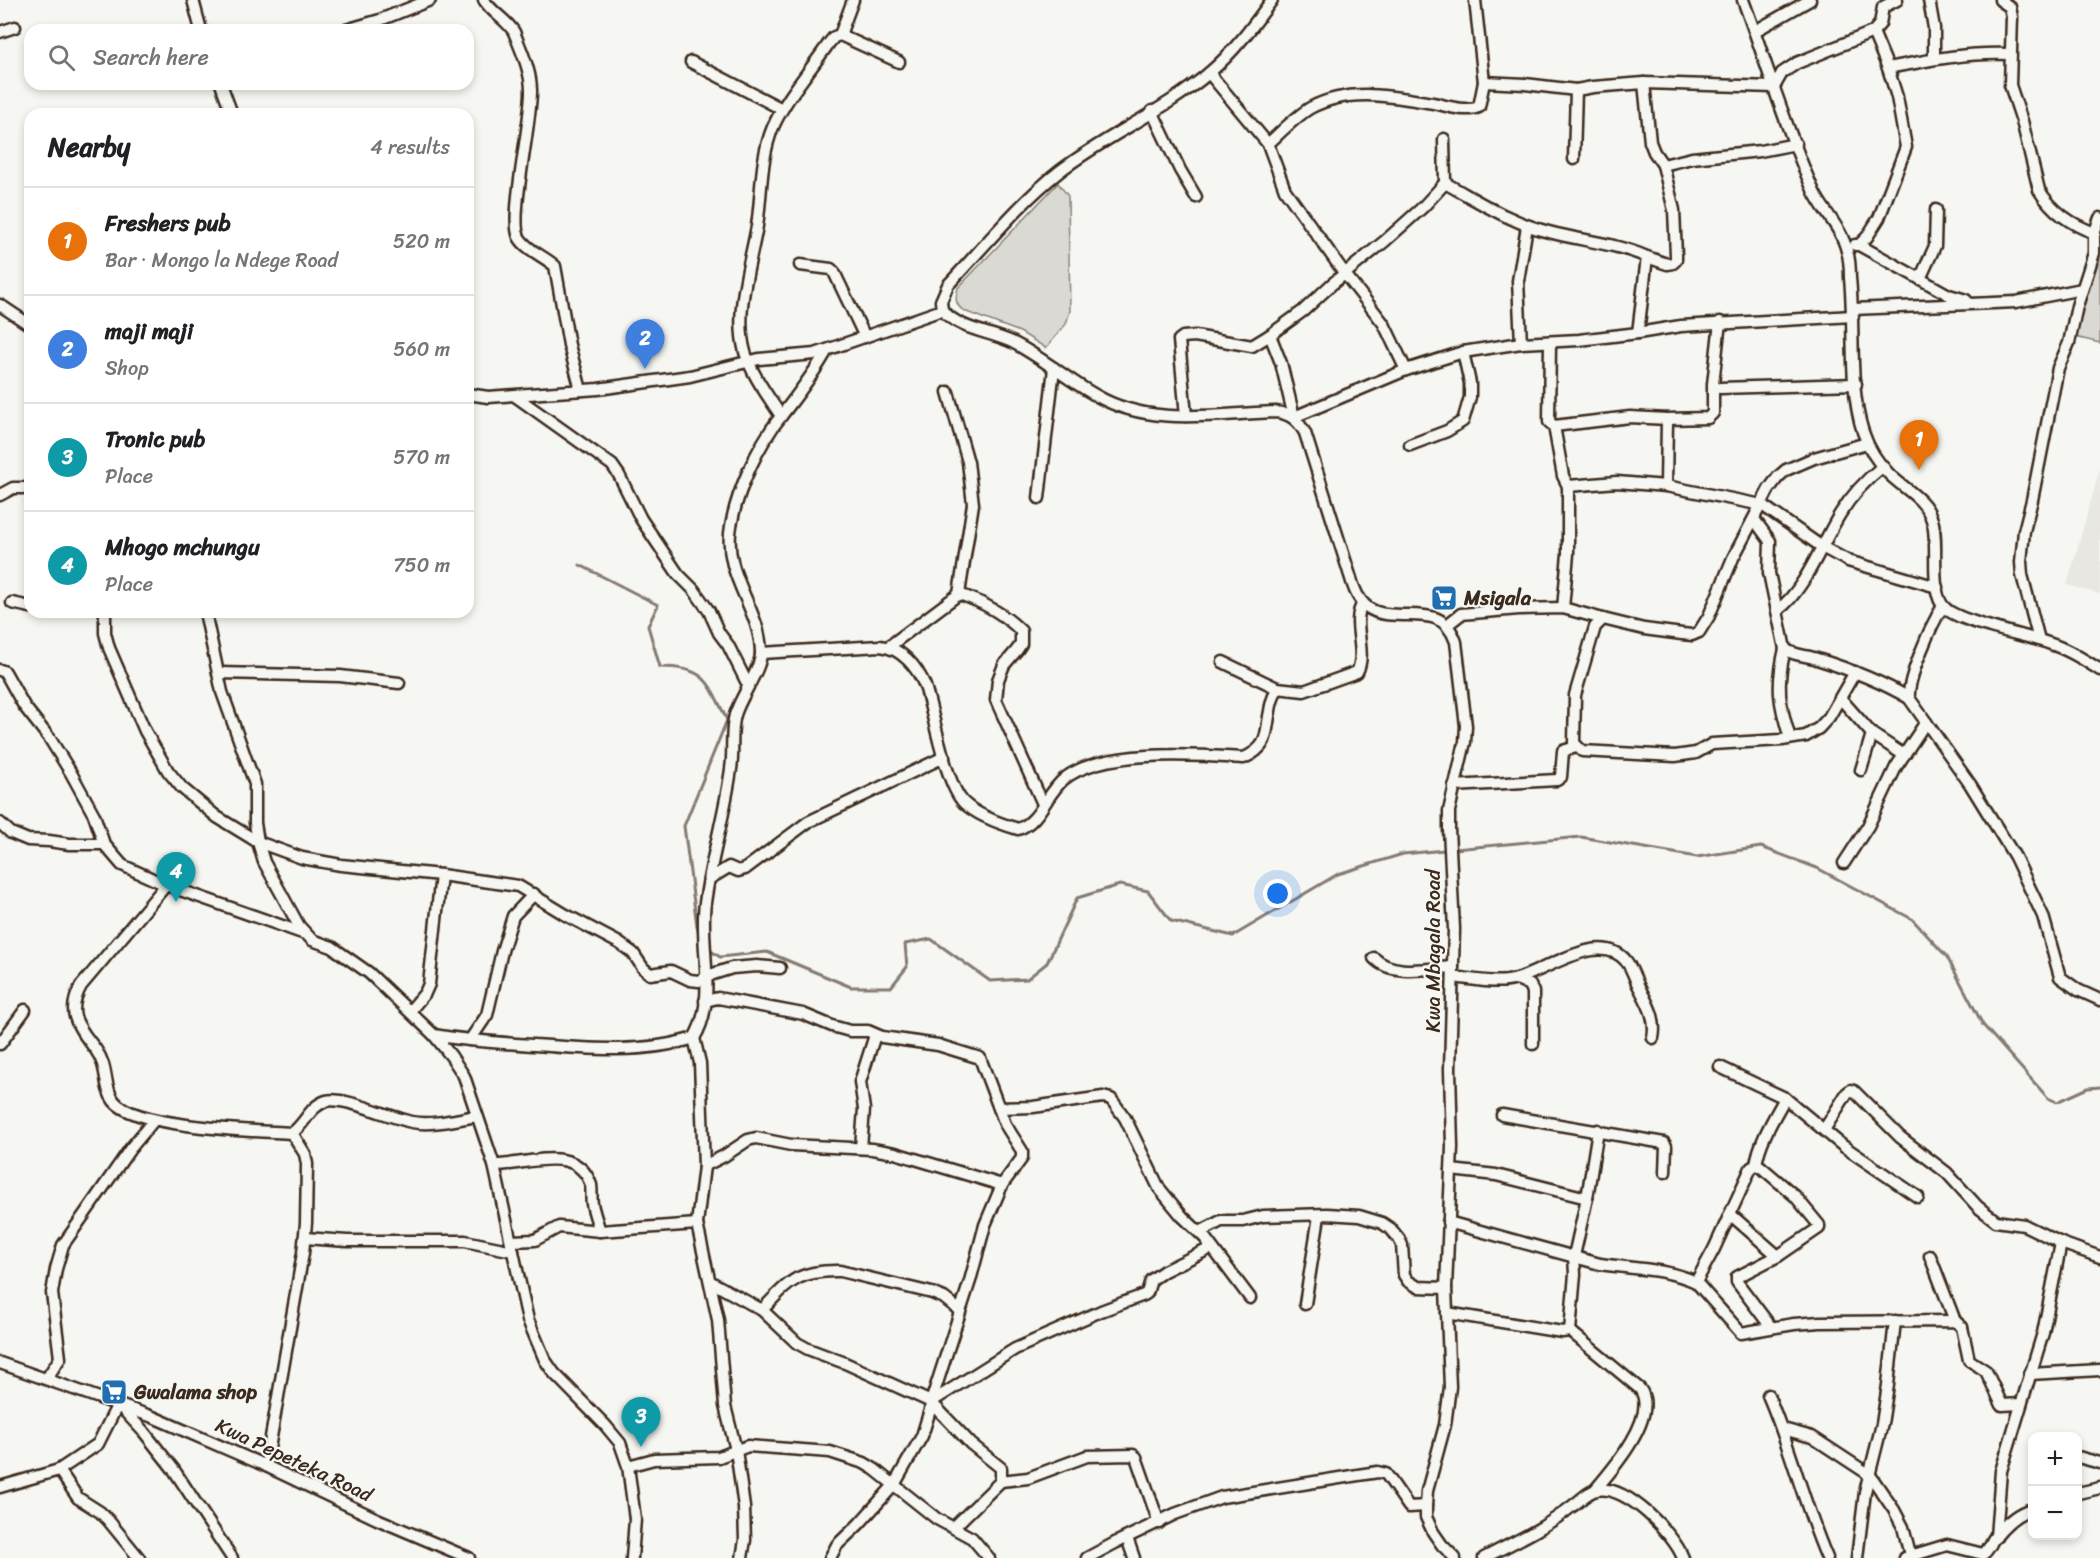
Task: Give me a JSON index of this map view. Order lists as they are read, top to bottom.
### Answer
{
  "streets": {
    "street": ["Kwa Mbagala Road", "Kwa Pepeteka Road"]
  },
  "places": {
    "supermarket": ["Msigala", "Gwalama shop"]
  },
  "page": {
    "search": "Search here",
    "heading": ["Nearby", "4 results"],
    "list": [
      {
        "mark": "1",
        "name": "Freshers pub",
        "note": "Bar · Mongo la Ndege Road",
        "value": "520 m"
      },
      {
        "mark": "2",
        "name": "maji maji",
        "note": "Shop",
        "value": "560 m"
      },
      {
        "mark": "3",
        "name": "Tronic pub",
        "note": "Place",
        "value": "570 m"
      },
      {
        "mark": "4",
        "name": "Mhogo mchungu",
        "note": "Place",
        "value": "750 m"
      }
    ],
    "pins": [
      "2",
      "1",
      "4",
      "3"
    ],
    "map_buttons": ["+", "−"]
  }
}
